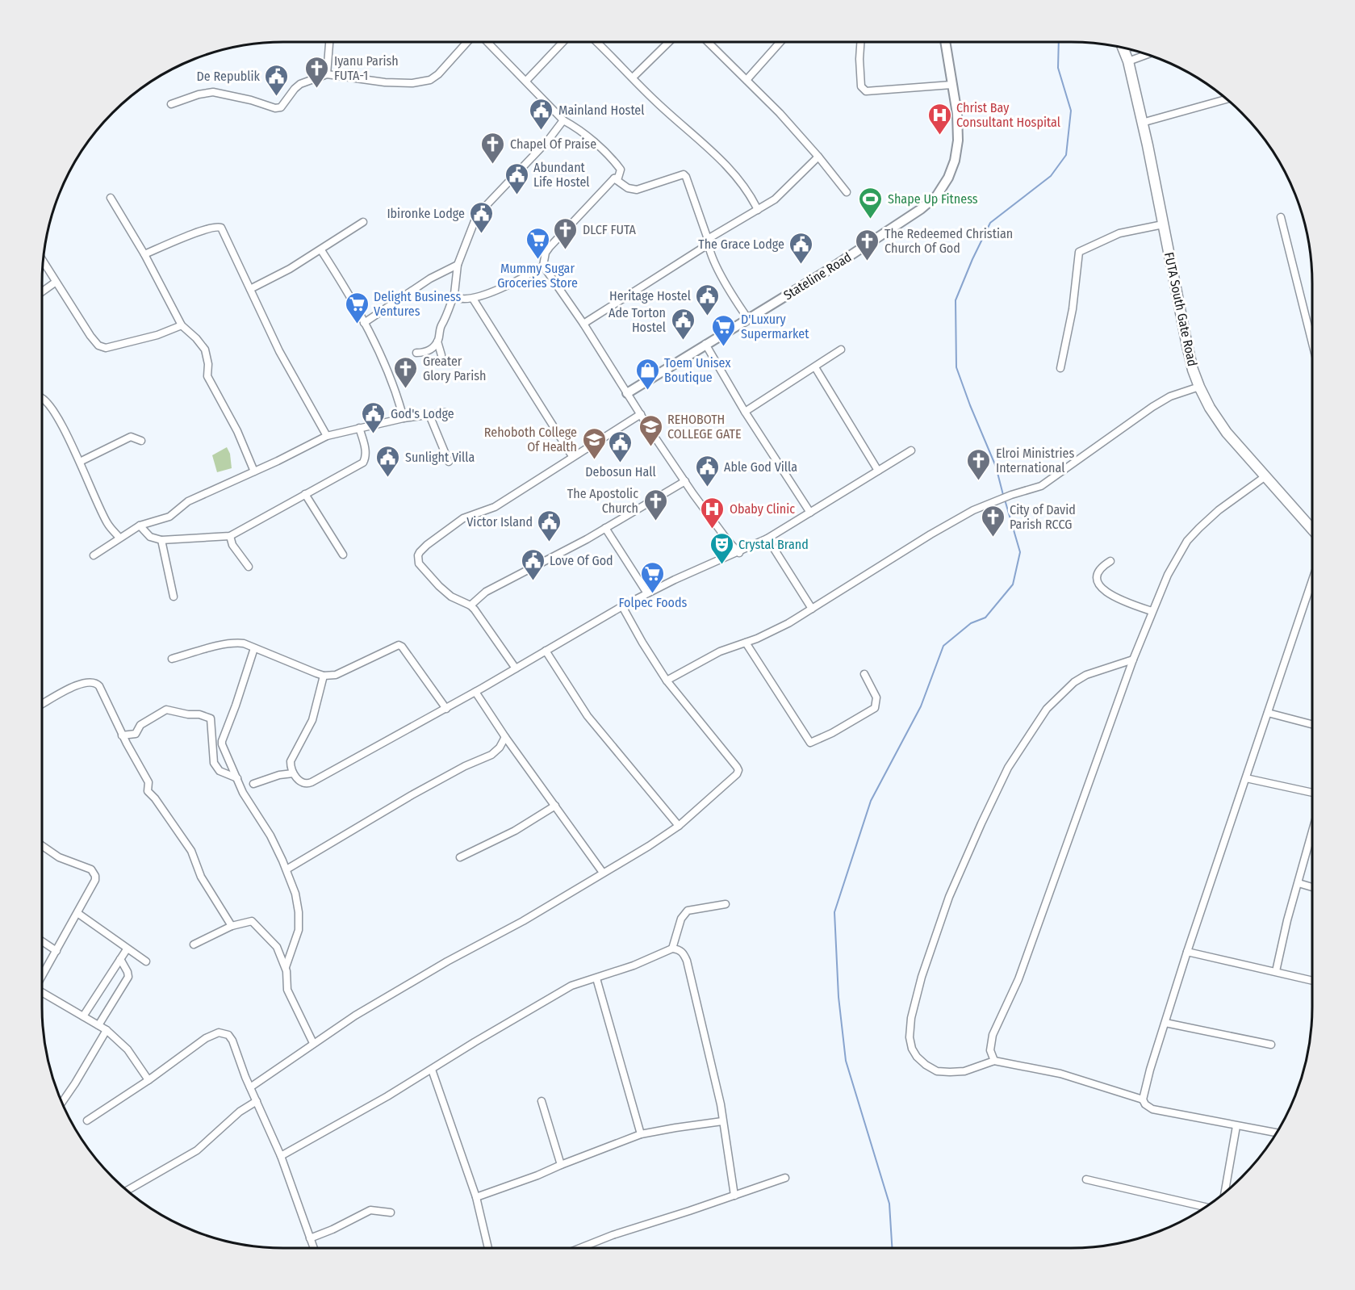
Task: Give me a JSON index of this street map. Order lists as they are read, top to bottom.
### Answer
{
  "streets": {
    "main road": ["FUTA South Gate Road"],
    "street": ["Stateline Road"]
  },
  "places": {
    "church": [
      "Iyanu Parish FUTA-1",
      "Chapel Of Praise",
      "DLCF FUTA",
      "The Redeemed Christian Church Of God",
      "Greater Glory Parish",
      "Elroi Ministries International",
      "The Apostolic Church",
      "City of David Parish RCCG"
    ],
    "public building": [
      "De Republik",
      "Mainland Hostel",
      "Abundant Life Hostel",
      "Ibironke Lodge",
      "The Grace Lodge",
      "Heritage Hostel",
      "Ade Torton Hostel",
      "God's Lodge",
      "Debosun Hall",
      "Sunlight Villa",
      "Able God Villa",
      "Victor Island",
      "Love Of God"
    ],
    "hospital": ["Christ Bay Consultant Hospital", "Obaby Clinic"],
    "sports": ["Shape Up Fitness"],
    "supermarket": [
      "Mummy Sugar Groceries Store",
      "Delight Business Ventures",
      "D'Luxury Supermarket",
      "Folpec Foods"
    ],
    "shop": ["Toem Unisex Boutique"],
    "school or university": ["REHOBOTH COLLEGE GATE", "Rehoboth College Of Health"],
    "theatre": ["Crystal Brand"]
  }
}
